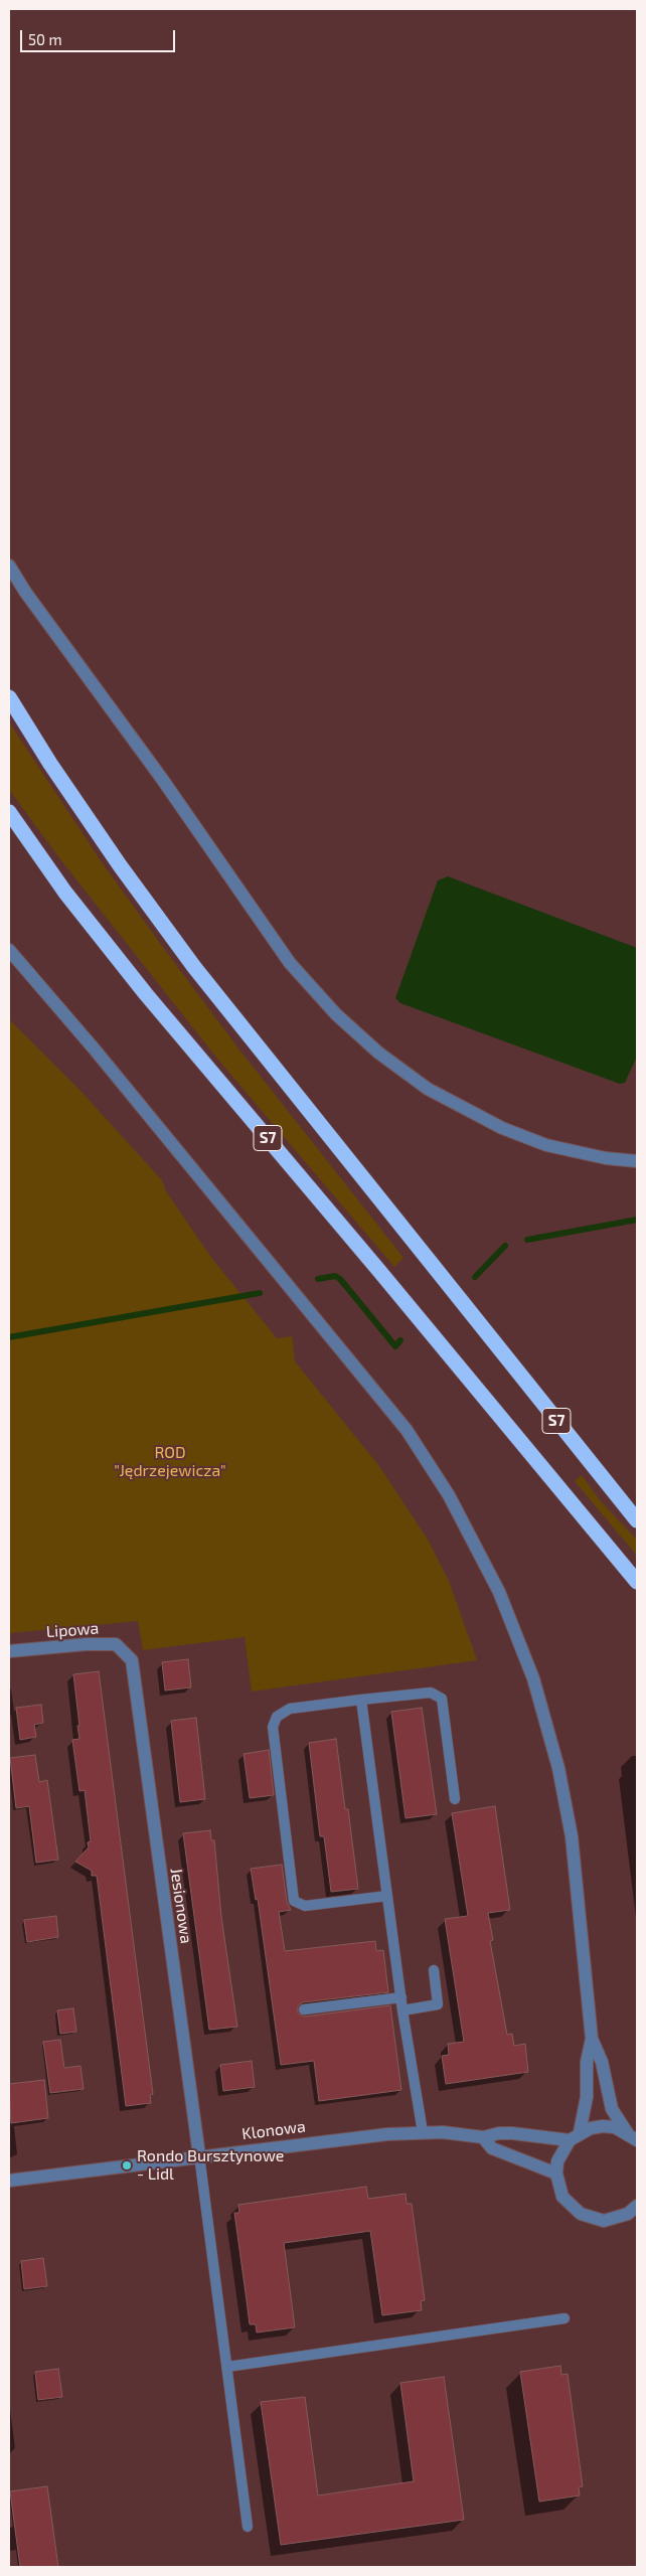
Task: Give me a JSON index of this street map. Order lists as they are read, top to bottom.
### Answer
{
  "streets": {
    "highway": ["S7"],
    "street": ["Lipowa", "Jesionowa", "Klonowa"]
  },
  "crossings": [
    ["Lipowa", "Jesionowa"],
    ["Jesionowa", "Klonowa"]
  ],
  "parks": ["ROD \"Jędrzejewicza\""],
  "places": ["Rondo Bursztynowe - Lidl"],
  "scale_bar": "50 m"
}
